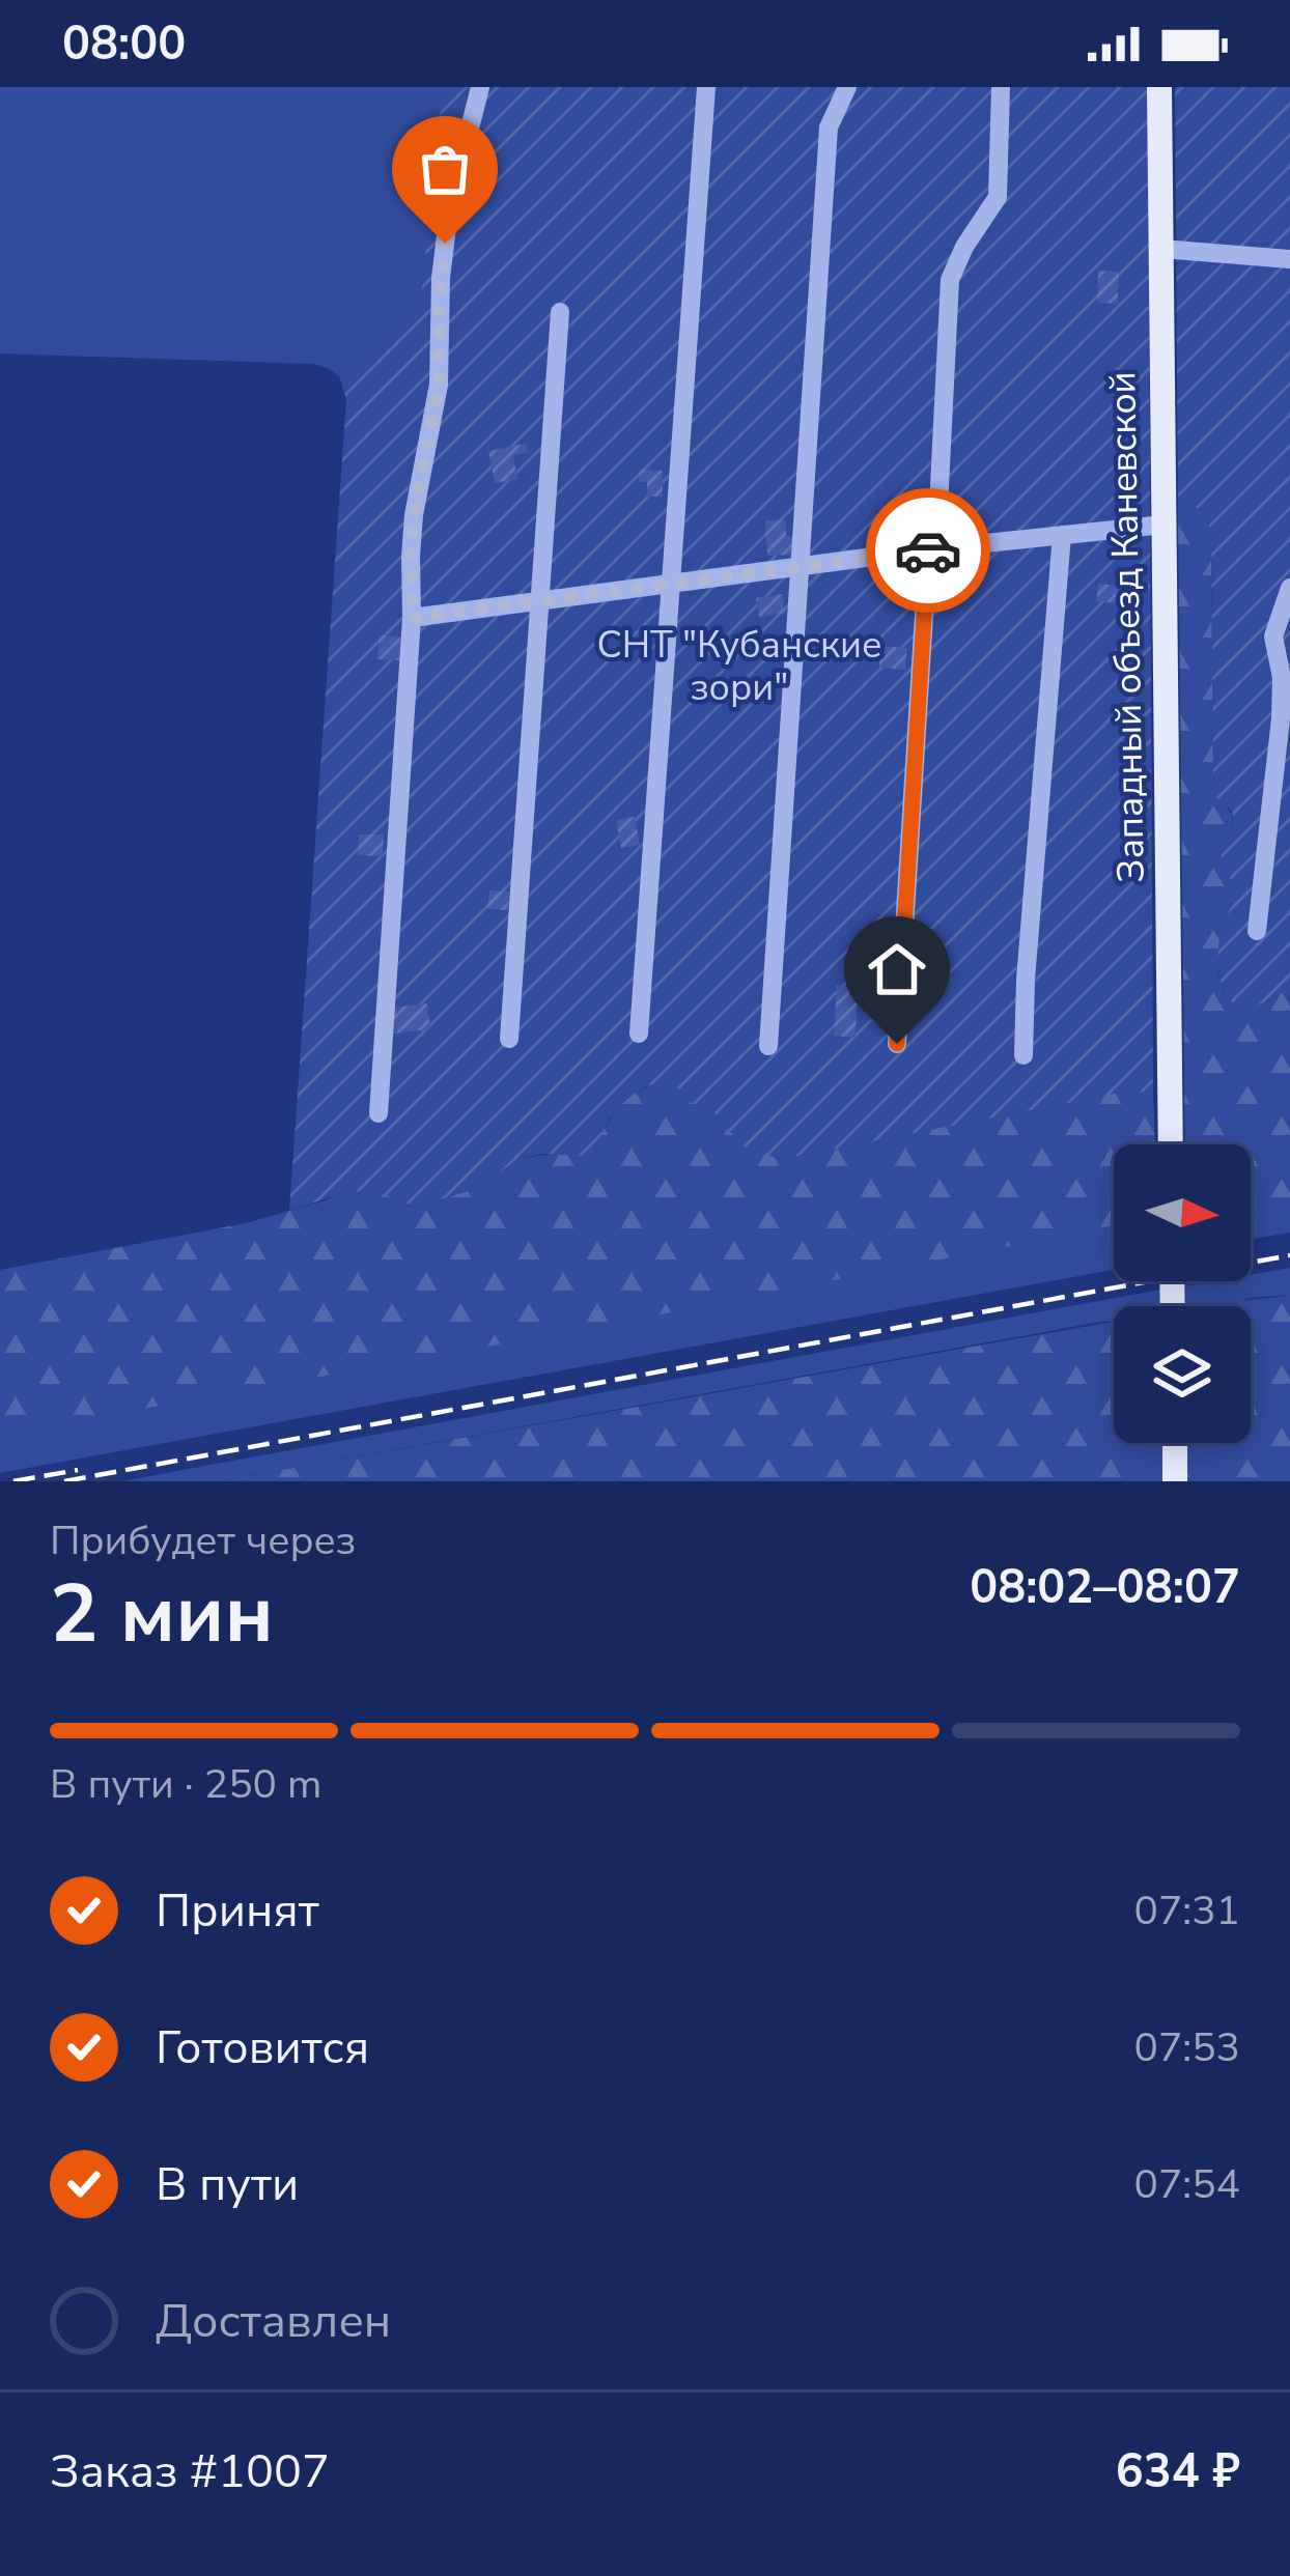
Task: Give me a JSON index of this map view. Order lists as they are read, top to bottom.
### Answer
{
  "streets": {
    "main road": ["Западный объезд Каневской"]
  },
  "parks": ["СНТ \"Кубанские зори\""],
  "north": "right",
  "page": {
    "status": "08:00",
    "heading": ["2 мин", "Прибудет через", "08:02–08:07"],
    "panel": ["Заказ #1007", "634 ₽"],
    "bar": "В пути · 250 m",
    "list": [
      ["Принят", "07:31"],
      ["Готовится", "07:53"],
      ["В пути", "07:54"],
      "Доставлен"
    ]
  }
}
